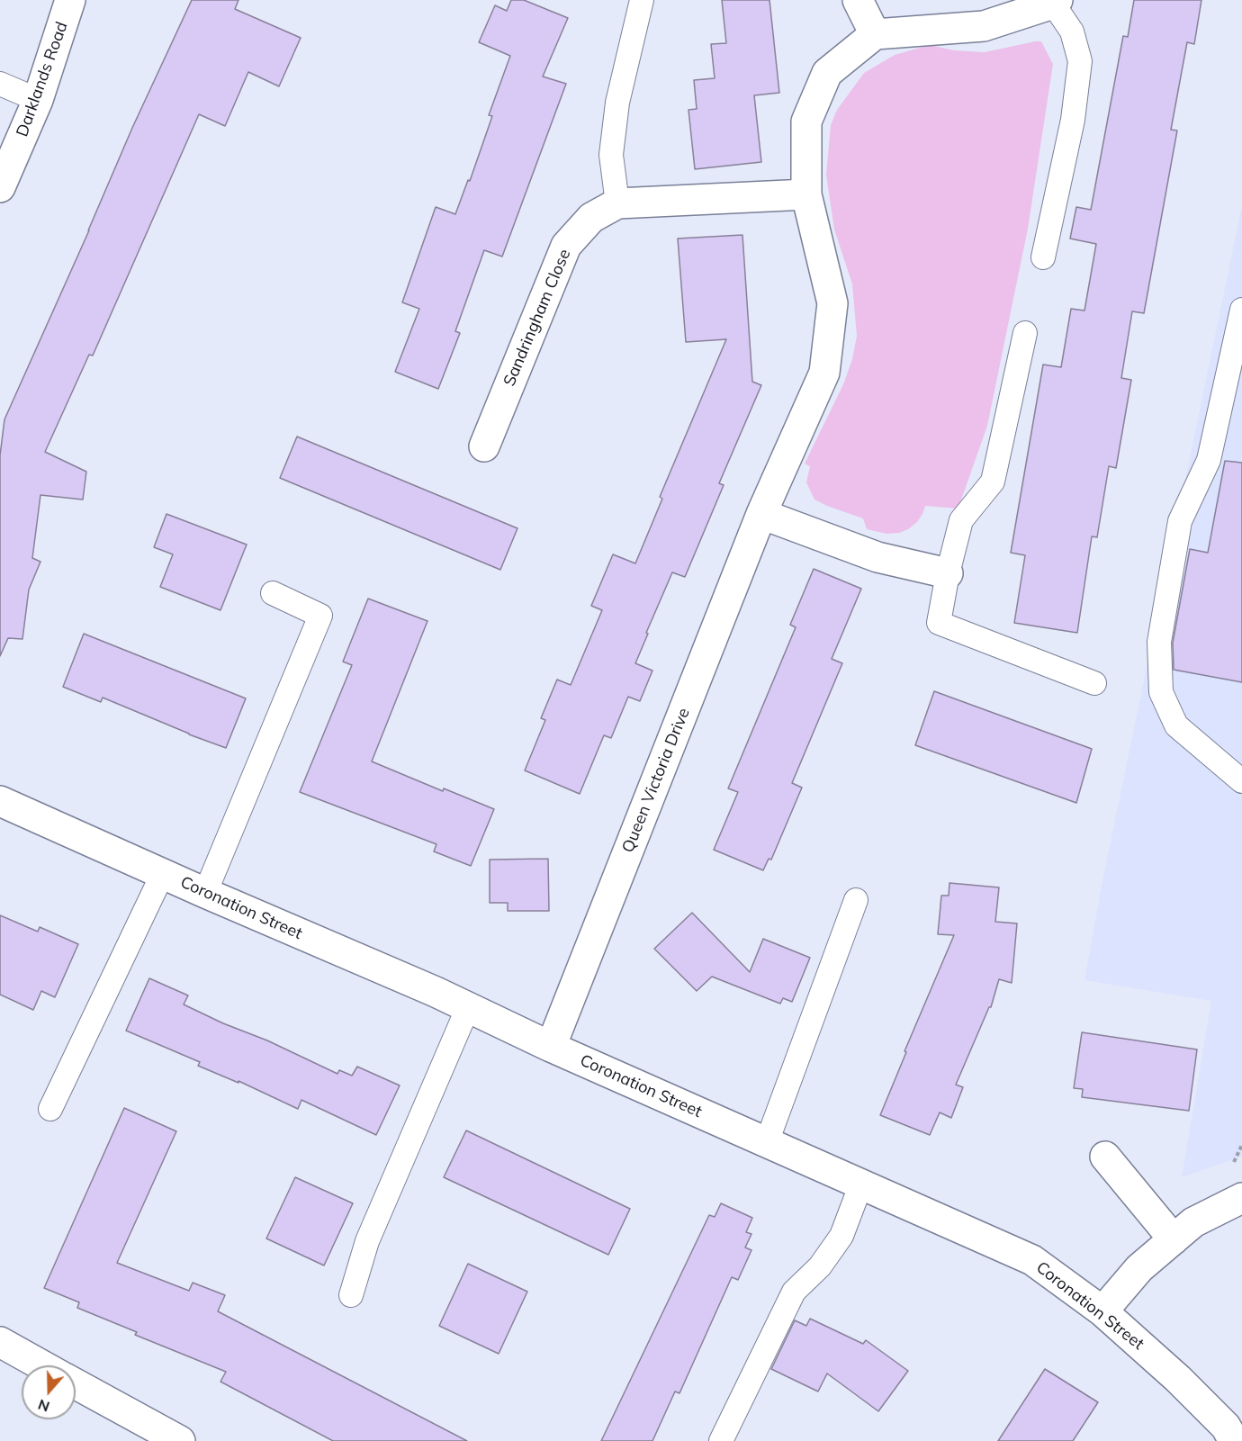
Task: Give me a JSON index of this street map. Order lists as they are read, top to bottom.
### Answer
{
  "streets": {
    "street": [
      "Darklands Road",
      "Sandringham Close",
      "Queen Victoria Drive",
      "Coronation Street"
    ]
  },
  "crossings": [
    ["Sandringham Close", "Queen Victoria Drive"],
    ["Queen Victoria Drive", "Coronation Street"]
  ],
  "north": "bottom"
}
